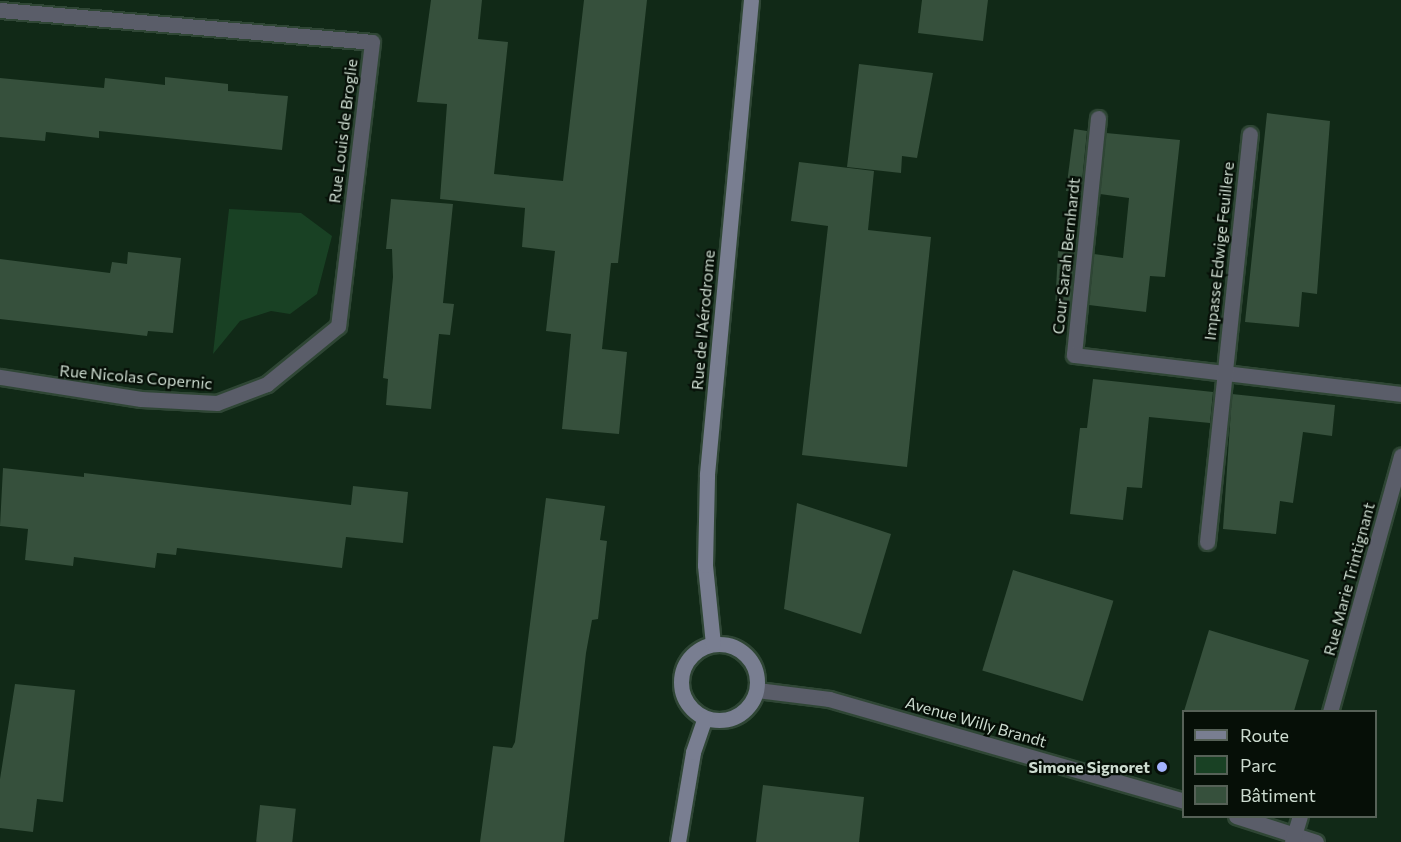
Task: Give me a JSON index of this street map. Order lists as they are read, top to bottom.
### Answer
{
  "streets": {
    "street": [
      "Rue Louis de Broglie",
      "Impasse Edwige Feuillere",
      "Cour Sarah Bernhardt",
      "Rue de l'Aérodrome",
      "Rue Nicolas Copernic",
      "Rue Marie Trintignant",
      "Avenue Willy Brandt"
    ]
  },
  "crossings": [
    ["Rue Louis de Broglie", "Rue Nicolas Copernic"],
    ["Impasse Edwige Feuillere", "Cour Sarah Bernhardt"],
    ["Rue de l'Aérodrome", "Avenue Willy Brandt"]
  ],
  "places": ["Simone Signoret"],
  "legend": ["Route", "Parc", "Bâtiment"]
}
